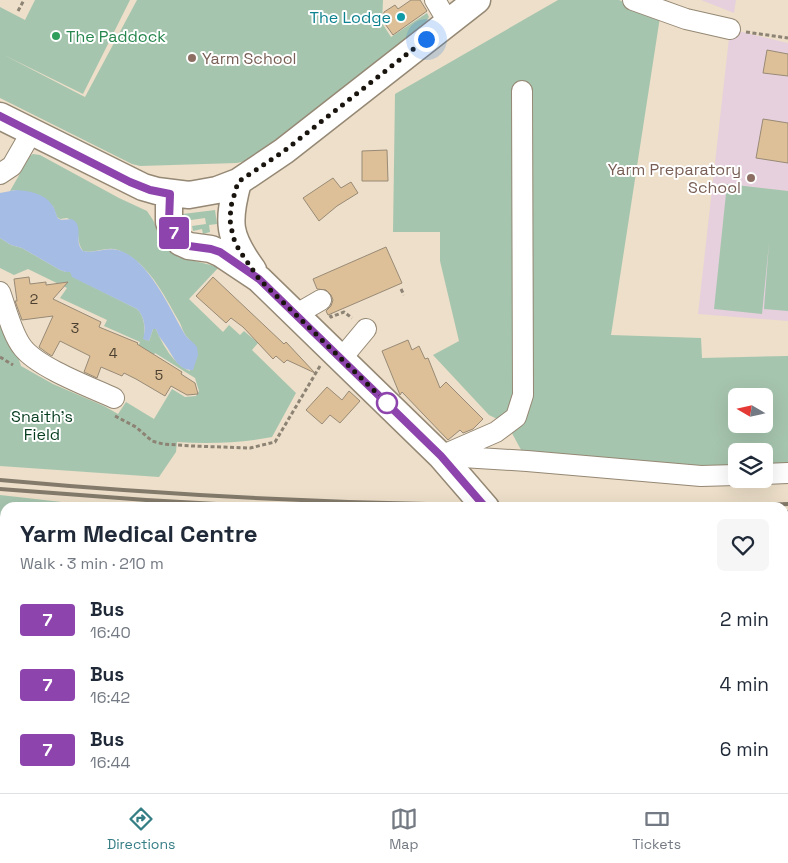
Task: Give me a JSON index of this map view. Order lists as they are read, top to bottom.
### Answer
{
  "parks": ["Snaith's Field"],
  "places": [
    "The Lodge",
    "The Paddock",
    "Yarm School",
    "Yarm Preparatory School"
  ],
  "lines": ["bus line 7"],
  "house_numbers": [
    "2",
    "3",
    "4",
    "5"
  ],
  "north": "left",
  "page": {
    "on_map": "7",
    "heading": ["Yarm Medical Centre", "Walk · 3 min · 210 m"],
    "list": [
      {
        "mark": "7",
        "name": "Bus",
        "note": "16:40",
        "value": "2 min"
      },
      {
        "mark": "7",
        "name": "Bus",
        "note": "16:42",
        "value": "4 min"
      },
      {
        "mark": "7",
        "name": "Bus",
        "note": "16:44",
        "value": "6 min"
      }
    ],
    "tabs": ["Directions", "Map", "Tickets"]
  }
}
